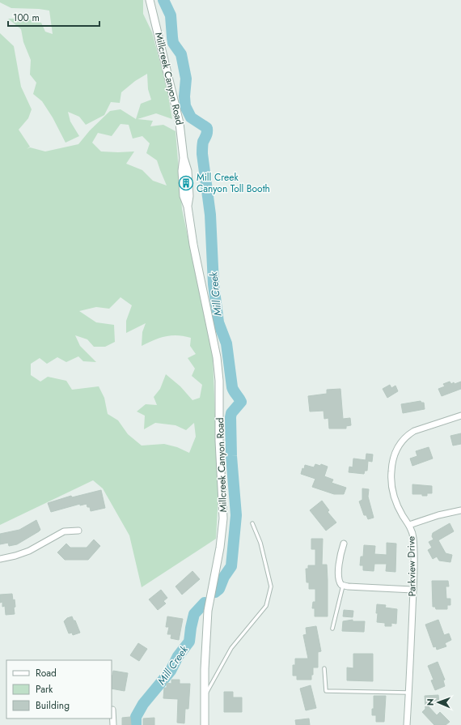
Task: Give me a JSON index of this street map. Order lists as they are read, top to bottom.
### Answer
{
  "streets": {
    "street": ["Millcreek Canyon Road", "Parkview Drive"]
  },
  "water": ["Mill Creek"],
  "places": {
    "building": ["Mill Creek Canyon Toll Booth"]
  },
  "legend": ["Road", "Park", "Building"],
  "scale_bar": "100 m",
  "north": "left"
}
